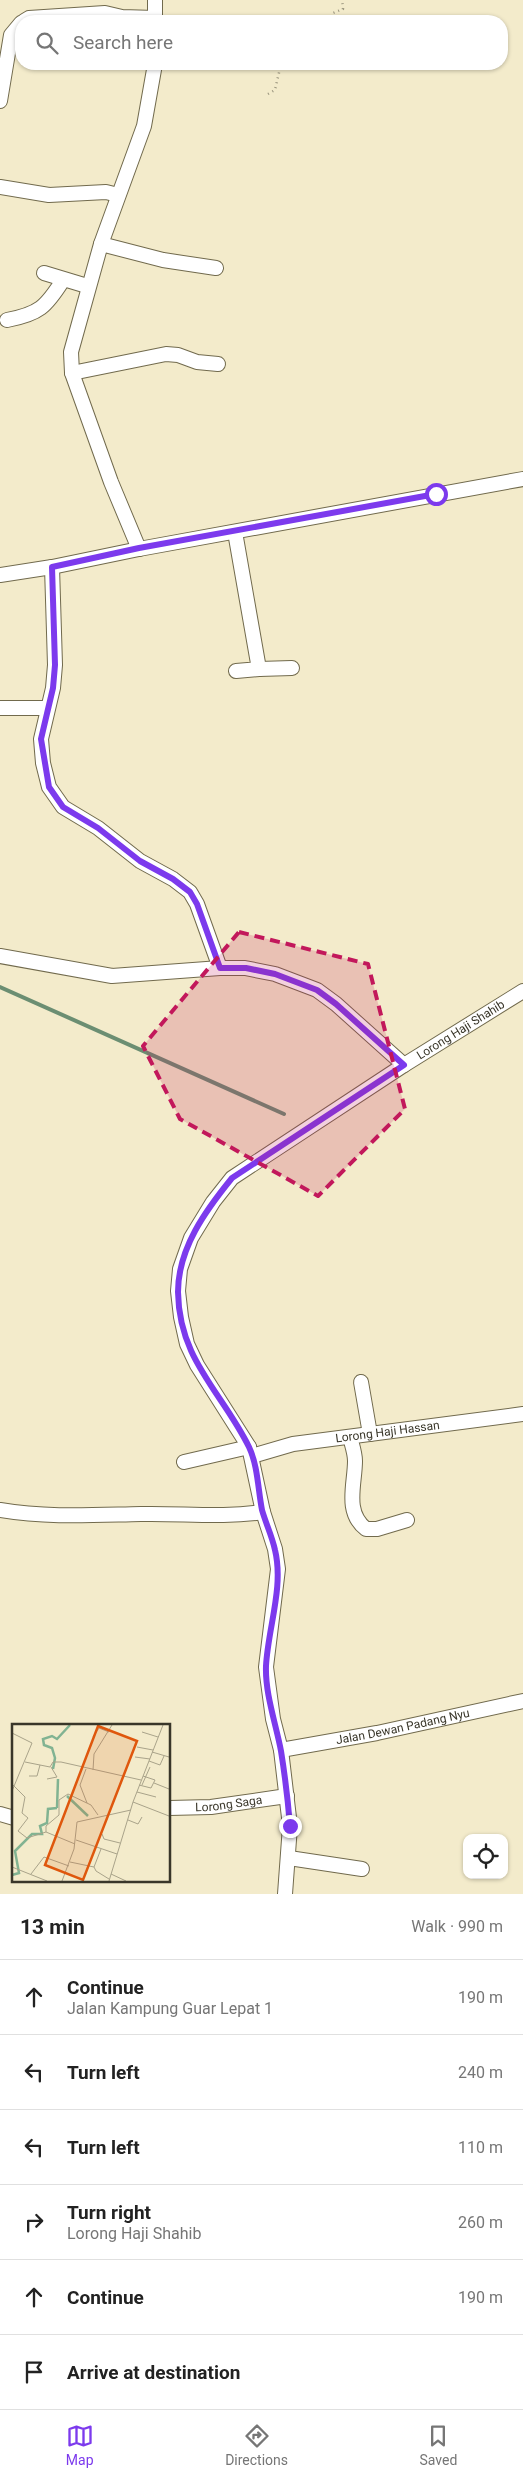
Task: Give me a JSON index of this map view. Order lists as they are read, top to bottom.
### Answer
{
  "streets": {
    "street": [
      "Lorong Haji Shahib",
      "Lorong Haji Hassan",
      "Jalan Dewan Padang Nyu",
      "Lorong Saga"
    ]
  },
  "crossings": [
    ["Lorong Haji Shahib", "Lorong Haji Hassan"]
  ],
  "page": {
    "search": "Search here",
    "heading": ["13 min", "Walk · 990 m"],
    "list": [
      ["Continue", "Jalan Kampung Guar Lepat 1", "190 m"],
      ["Turn left", "240 m"],
      ["Turn left", "110 m"],
      ["Turn right", "Lorong Haji Shahib", "260 m"],
      ["Continue", "190 m"],
      "Arrive at destination"
    ],
    "nav": ["Map", "Directions", "Saved"]
  }
}
